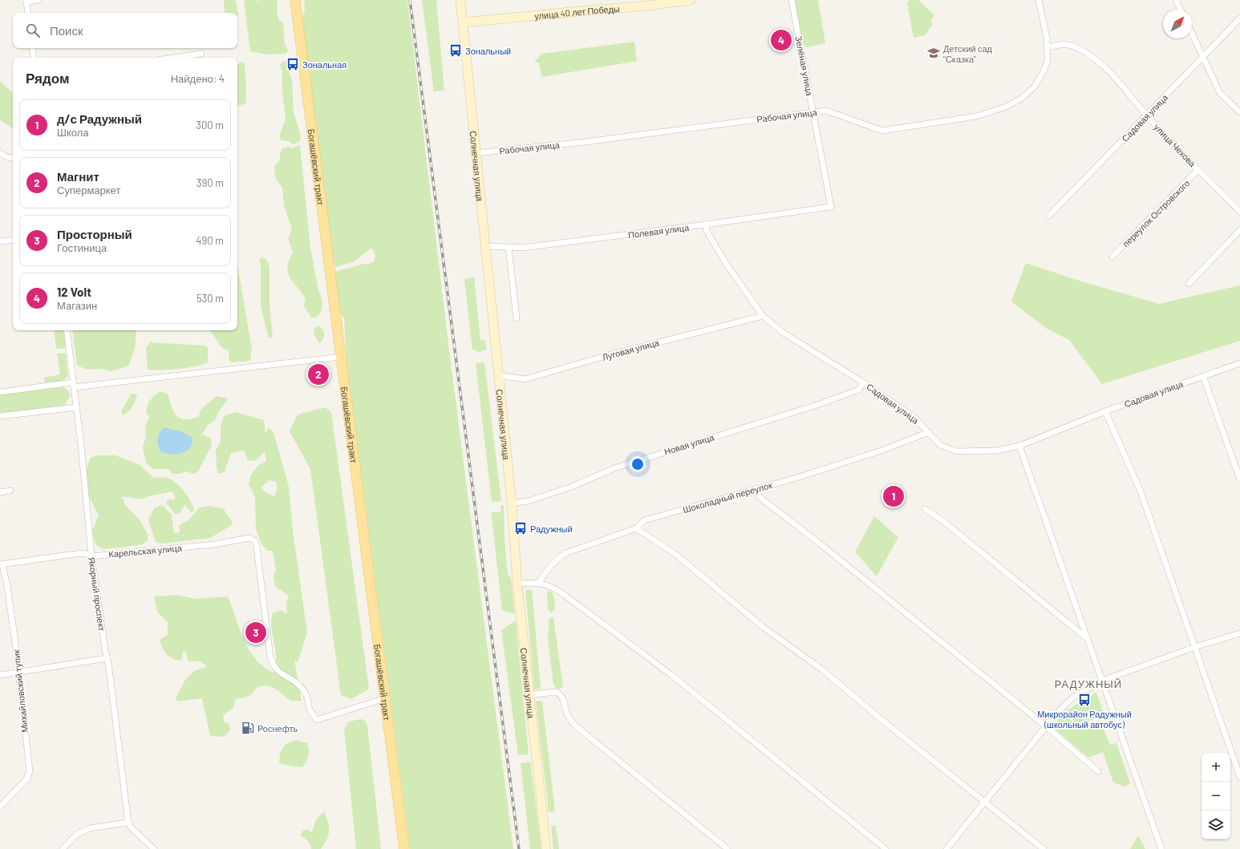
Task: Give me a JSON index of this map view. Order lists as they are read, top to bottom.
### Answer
{
  "streets": {
    "main road": ["Богашёвский тракт"],
    "street": [
      "улица 40 лет Победы",
      "Зелёная улица",
      "Рабочая улица",
      "Садовая улица",
      "улица Чехова",
      "Солнечная улица",
      "переулок Островского",
      "Полевая улица",
      "Луговая улица",
      "Новая улица",
      "Шоколадный переулок",
      "Карельская улица",
      "Якорный проспект",
      "Михайловский тупик"
    ]
  },
  "crossings": [
    ["улица 40 лет Победы", "Солнечная улица"],
    ["Зелёная улица", "Рабочая улица"],
    ["Зелёная улица", "Полевая улица"],
    ["Рабочая улица", "улица Чехова"],
    ["Рабочая улица", "Солнечная улица"],
    ["Садовая улица", "улица Чехова"],
    ["Садовая улица", "Полевая улица"],
    ["Садовая улица", "Луговая улица"],
    ["Садовая улица", "Новая улица"],
    ["Садовая улица", "Шоколадный переулок"],
    ["улица Чехова", "переулок Островского"],
    ["Солнечная улица", "Полевая улица"],
    ["Солнечная улица", "Луговая улица"],
    ["Солнечная улица", "Новая улица"],
    ["Богашёвский тракт", "Карельская улица"],
    ["Карельская улица", "Якорный проспект"],
    ["Карельская улица", "Михайловский тупик"]
  ],
  "districts": ["РАДУЖНЫЙ"],
  "places": {
    "bus stop": [
      "Зональный",
      "Зональная",
      "Радужный",
      "Микрорайон Радужный (школьный автобус)"
    ],
    "school or university": ["Детский сад \"Сказка\""],
    "fuel station": ["Роснефть"]
  },
  "north": "top right",
  "page": {
    "search": "Поиск",
    "pins": [
      "4",
      "2",
      "1",
      "3"
    ],
    "heading": ["Рядом", "Найдено: 4"],
    "list": [
      {
        "mark": "1",
        "name": "д/с Радужный",
        "note": "Школа",
        "value": "300 m"
      },
      {
        "mark": "2",
        "name": "Магнит",
        "note": "Супермаркет",
        "value": "390 m"
      },
      {
        "mark": "3",
        "name": "Просторный",
        "note": "Гостиница",
        "value": "490 m"
      },
      {
        "mark": "4",
        "name": "12 Volt",
        "note": "Магазин",
        "value": "530 m"
      }
    ],
    "map_buttons": ["+", "−"]
  }
}
